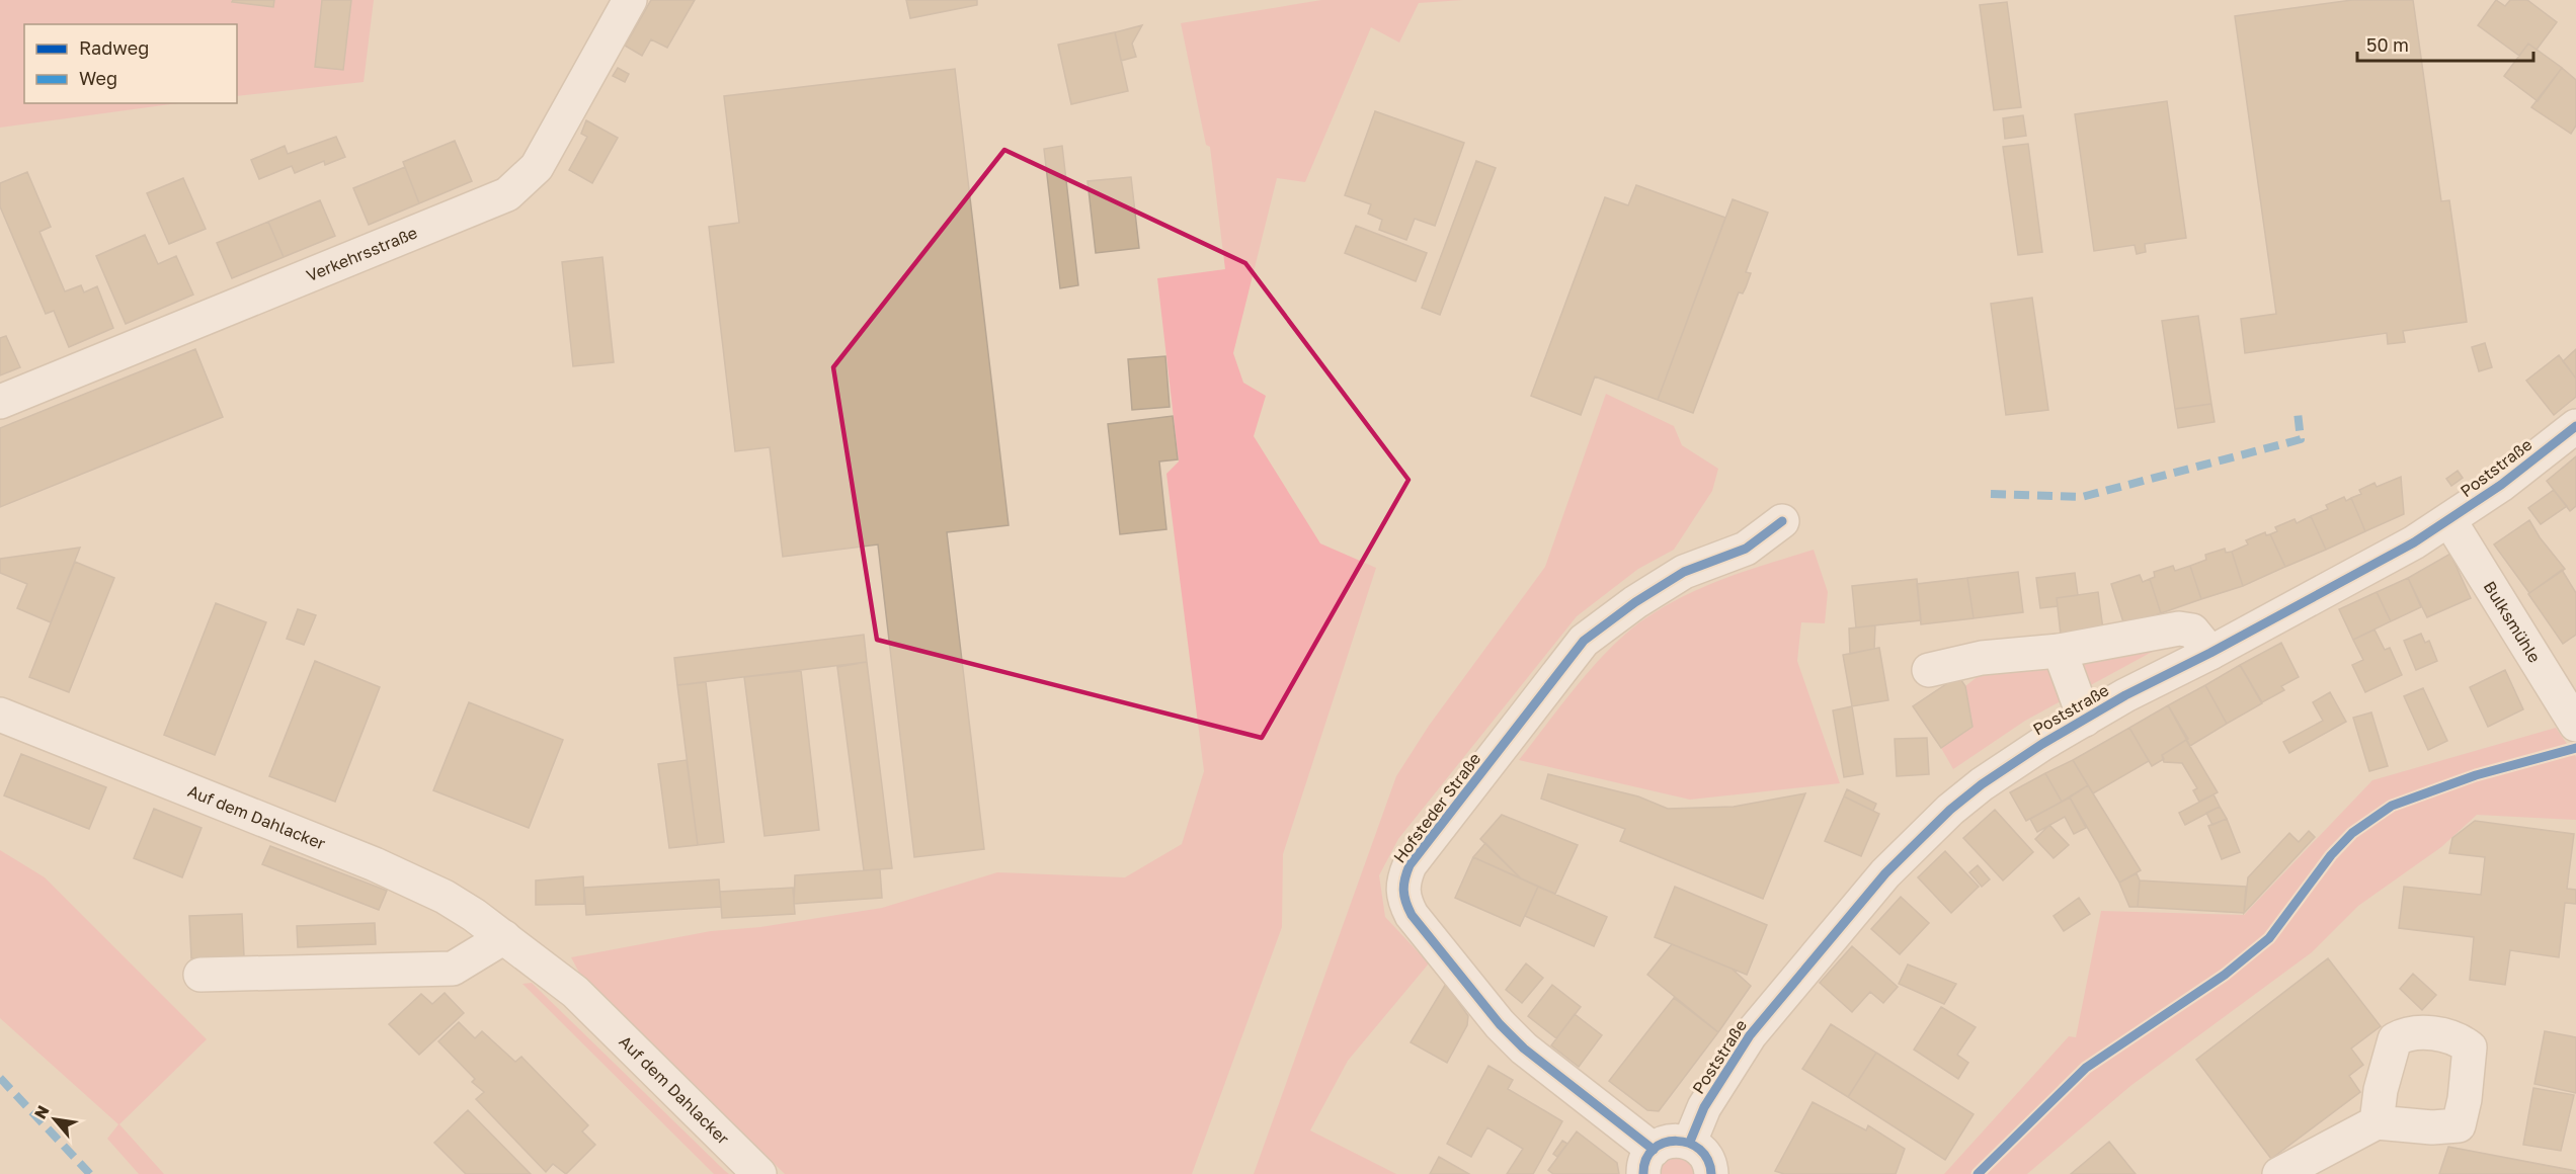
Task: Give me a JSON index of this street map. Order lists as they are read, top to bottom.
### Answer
{
  "streets": {
    "street": [
      "Verkehrsstraße",
      "Poststraße",
      "Bulksmühle",
      "Hofsteder Straße",
      "Auf dem Dahlacker"
    ]
  },
  "crossings": [
    ["Poststraße", "Bulksmühle"]
  ],
  "legend": ["Radweg", "Weg"],
  "scale_bar": "50 m",
  "north": "top left"
}
